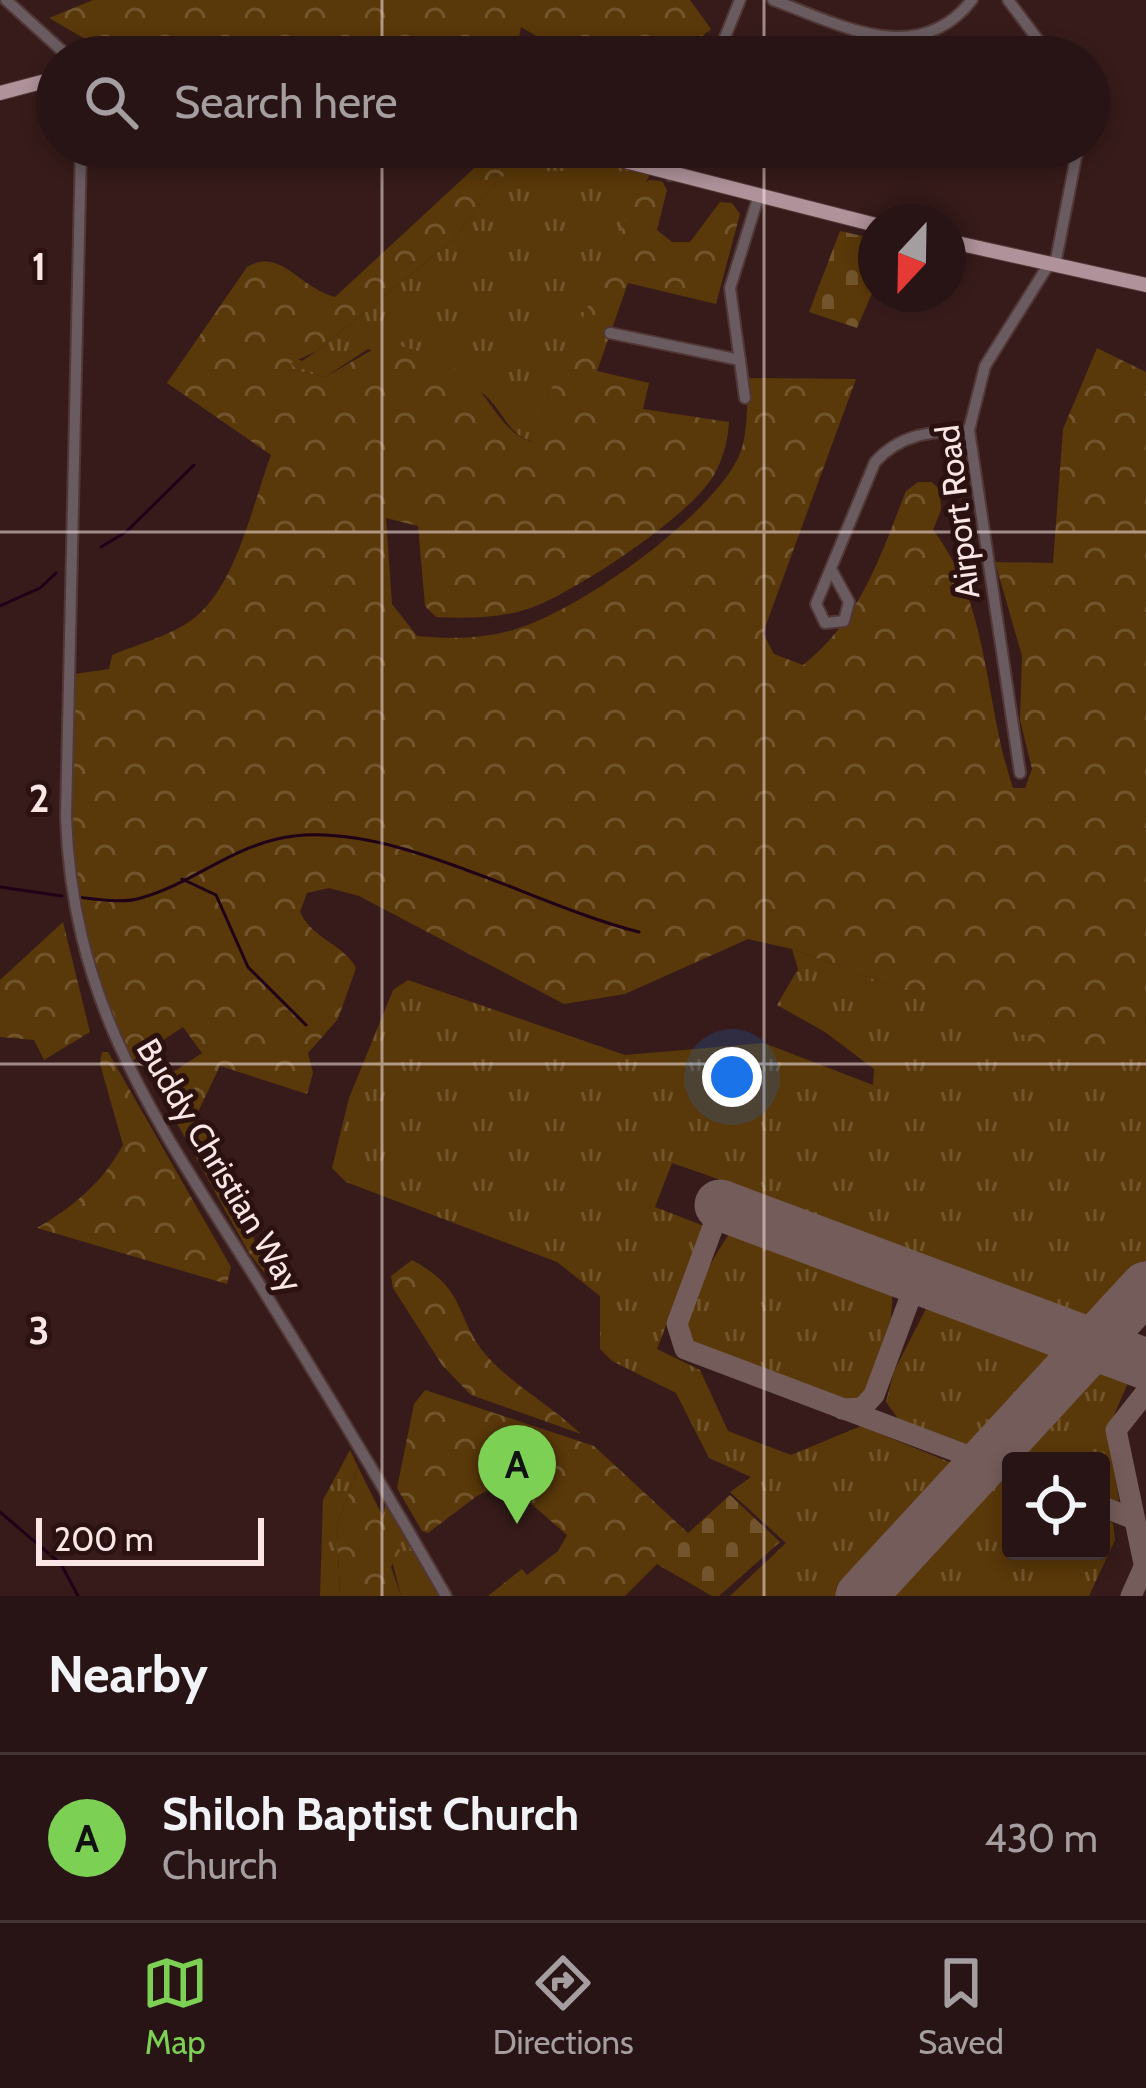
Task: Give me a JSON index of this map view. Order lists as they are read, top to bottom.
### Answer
{
  "streets": {
    "street": ["Airport Road", "Buddy Christian Way"]
  },
  "scale_bar": "200 m",
  "north": "bottom",
  "page": {
    "search": "Search here",
    "pins": "A",
    "scale": "200 m",
    "heading": "Nearby",
    "list": [
      {
        "mark": "A",
        "name": "Shiloh Baptist Church",
        "note": "Church",
        "value": "430 m"
      }
    ],
    "nav": ["Map", "Directions", "Saved"]
  },
  "grid": {
    "rows": ["1", "2", "3"]
  }
}
